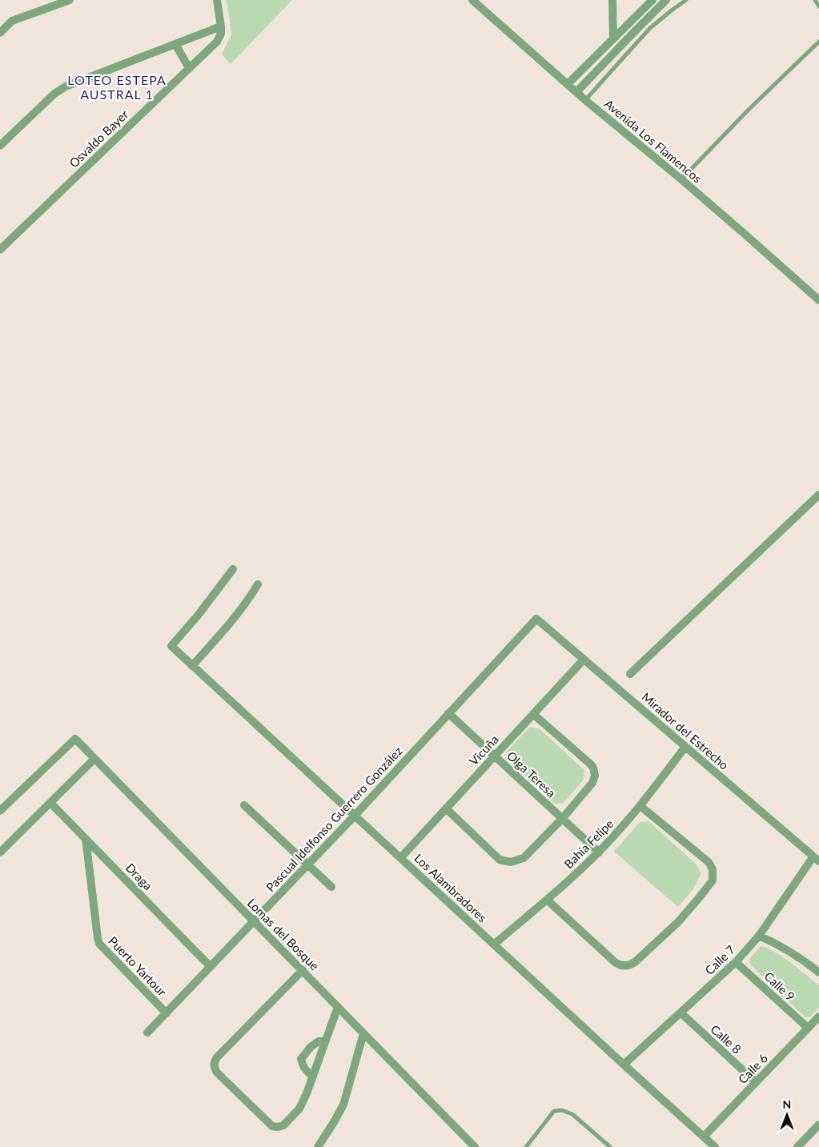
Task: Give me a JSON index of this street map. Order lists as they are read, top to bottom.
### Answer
{
  "streets": {
    "street": [
      "Osvaldo Bayer",
      "Avenida Los Flamencos",
      "Mirador del Estrecho",
      "Vicuña",
      "Olga Teresa",
      "Pascual Idelfonso Guerrero González",
      "Bahía Felipe",
      "Draga",
      "Los Alambradores",
      "Lomas del Bosque",
      "Calle 7",
      "Puerto Yartour",
      "Calle 9",
      "Calle 8",
      "Calle 6"
    ]
  },
  "crossings": [
    ["Mirador del Estrecho", "Vicuña"],
    ["Mirador del Estrecho", "Pascual Idelfonso Guerrero González"],
    ["Mirador del Estrecho", "Bahía Felipe"],
    ["Mirador del Estrecho", "Calle 7"],
    ["Vicuña", "Olga Teresa"],
    ["Vicuña", "Los Alambradores"],
    ["Olga Teresa", "Pascual Idelfonso Guerrero González"],
    ["Olga Teresa", "Bahía Felipe"],
    ["Pascual Idelfonso Guerrero González", "Draga"],
    ["Pascual Idelfonso Guerrero González", "Los Alambradores"],
    ["Pascual Idelfonso Guerrero González", "Lomas del Bosque"],
    ["Pascual Idelfonso Guerrero González", "Puerto Yartour"],
    ["Bahía Felipe", "Los Alambradores"],
    ["Draga", "Puerto Yartour"],
    ["Los Alambradores", "Calle 7"],
    ["Los Alambradores", "Calle 6"],
    ["Calle 7", "Calle 9"],
    ["Calle 7", "Calle 8"],
    ["Calle 9", "Calle 6"],
    ["Calle 8", "Calle 6"]
  ],
  "districts": ["LOTEO ESTEPA AUSTRAL 1"],
  "north": "top"
}
